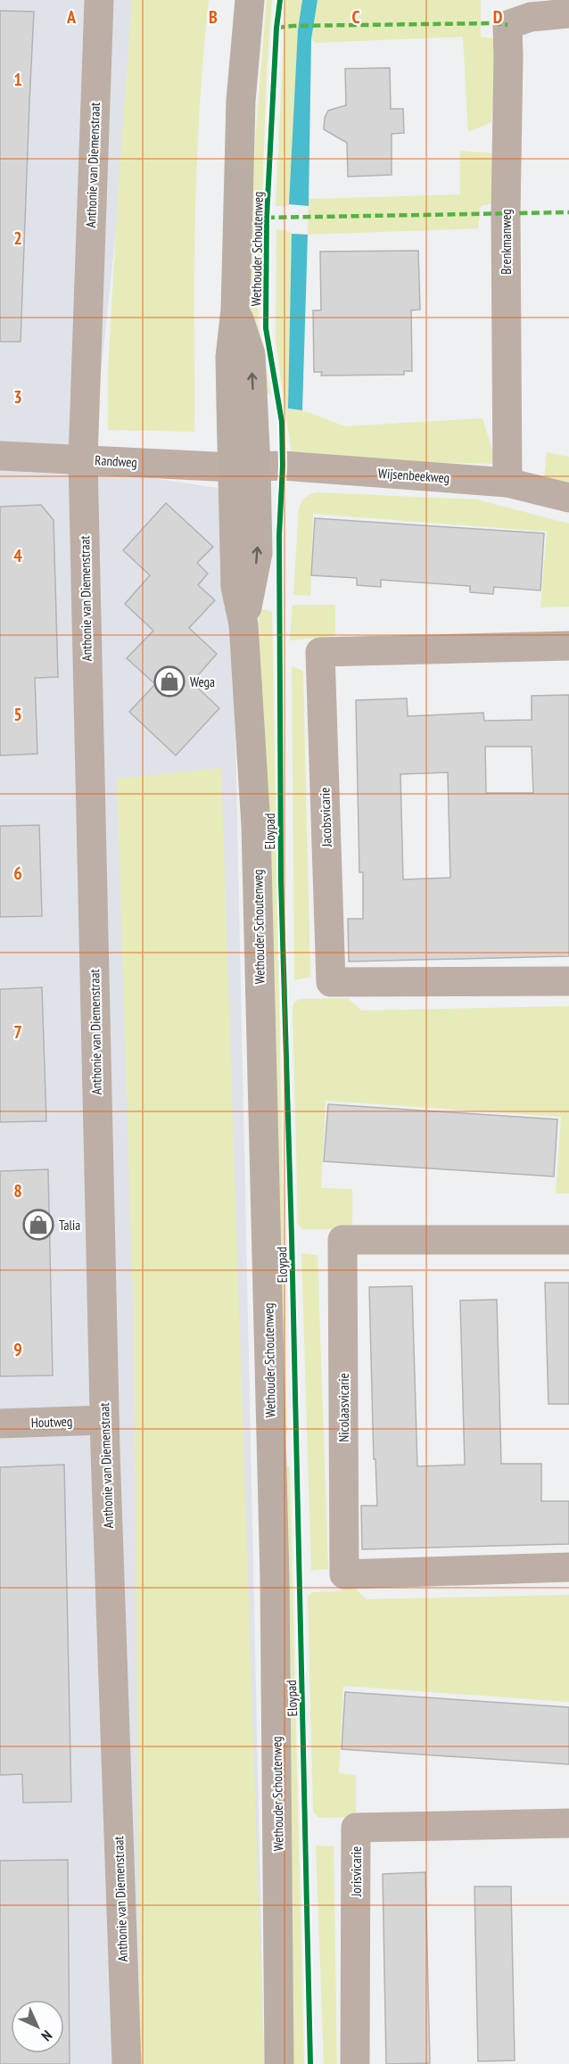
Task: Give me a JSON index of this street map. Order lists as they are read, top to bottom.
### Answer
{
  "streets": {
    "street": [
      "Anthonie van Diemenstraat",
      "Brenkmanweg",
      "Wethouder Schoutenweg",
      "Randweg",
      "Wijsenbeekweg",
      "Jacobsvicarie",
      "Nicolaasvicarie",
      "Houtweg",
      "Jorisvicarie"
    ],
    "cycle path": ["Eloypad"]
  },
  "crossings": [
    ["Anthonie van Diemenstraat", "Randweg"],
    ["Anthonie van Diemenstraat", "Houtweg"],
    ["Brenkmanweg", "Wijsenbeekweg"],
    ["Wethouder Schoutenweg", "Randweg"],
    ["Wethouder Schoutenweg", "Wijsenbeekweg"],
    ["Randweg", "Wijsenbeekweg"]
  ],
  "places": {
    "shop": ["Wega", "Talia"]
  },
  "north": "bottom right",
  "grid": {
    "columns": [
      "A",
      "B",
      "C",
      "D"
    ],
    "rows": [
      "1",
      "2",
      "3",
      "4",
      "5",
      "6",
      "7",
      "8",
      "9"
    ]
  }
}
